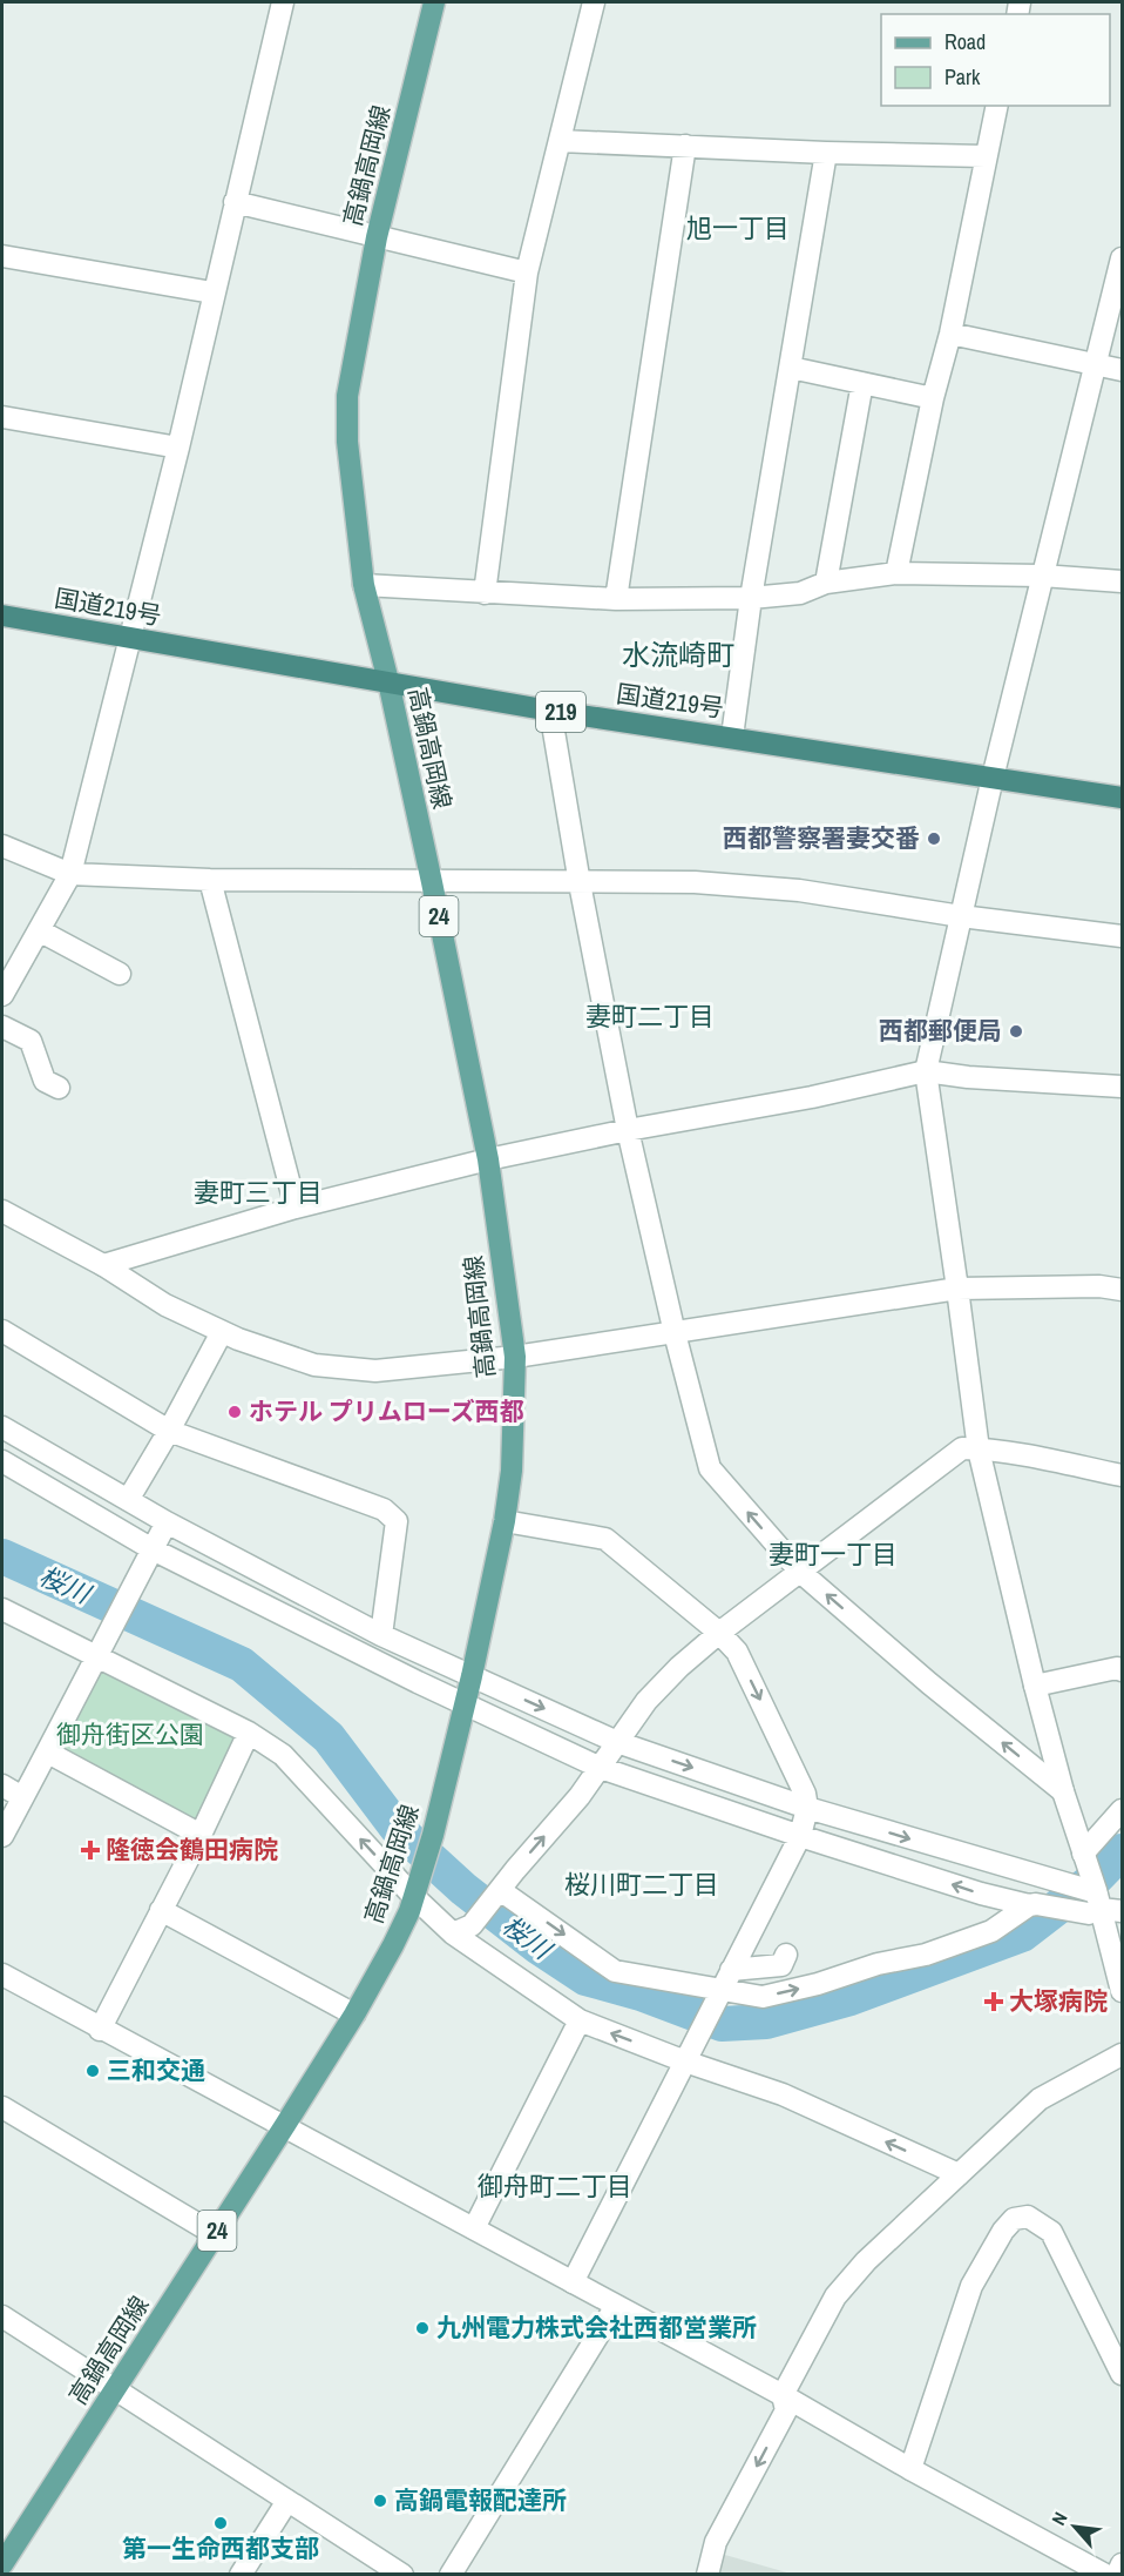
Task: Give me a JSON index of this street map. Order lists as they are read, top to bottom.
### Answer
{
  "streets": {
    "highway": ["国道219号", "219"],
    "main road": ["高鍋高岡線", "24"]
  },
  "crossings": [
    ["高鍋高岡線", "国道219号"]
  ],
  "districts": [
    "旭一丁目",
    "水流崎町",
    "妻町二丁目",
    "妻町三丁目",
    "妻町一丁目",
    "桜川町二丁目",
    "御舟町二丁目"
  ],
  "water": ["桜川"],
  "parks": ["御舟街区公園"],
  "places": {
    "other": [
      "西都警察署妻交番",
      "西都郵便局",
      "ホテル プリムローズ西都",
      "三和交通",
      "九州電力株式会社西都営業所",
      "高鍋電報配達所",
      "第一生命西都支部"
    ],
    "health": ["隆徳会鶴田病院", "大塚病院"]
  },
  "legend": ["Road", "Park"],
  "north": "top left"
}
